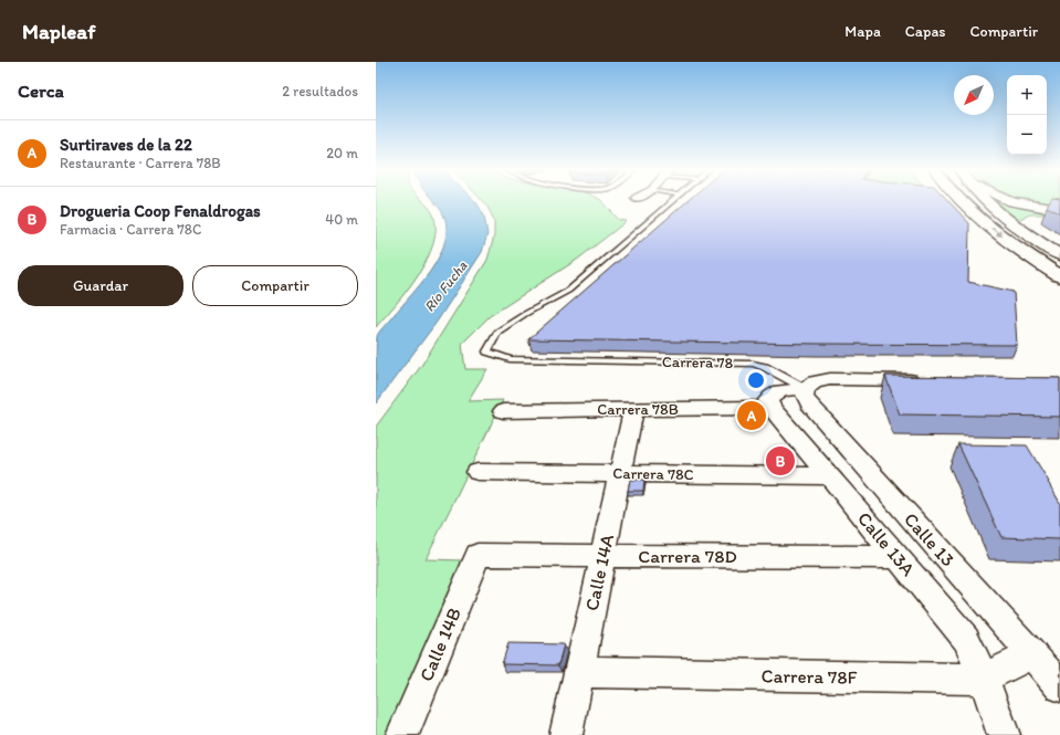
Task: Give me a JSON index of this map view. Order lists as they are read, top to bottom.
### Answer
{
  "streets": {
    "street": [
      "Carrera 78B",
      "Carrera 78C",
      "Calle 13",
      "Calle 13A",
      "Carrera 78D",
      "Calle 14A",
      "Calle 14B",
      "Carrera 78F"
    ],
    "lane": ["Carrera 78"]
  },
  "crossings": [
    ["Carrera 78", "Calle 13"],
    ["Carrera 78B", "Calle 13A"],
    ["Carrera 78B", "Calle 14A"],
    ["Carrera 78C", "Calle 13A"],
    ["Carrera 78C", "Calle 14A"],
    ["Calle 13", "Carrera 78F"],
    ["Calle 13A", "Carrera 78D"],
    ["Calle 13A", "Carrera 78F"],
    ["Carrera 78D", "Calle 14A"],
    ["Carrera 78D", "Calle 14B"],
    ["Calle 14A", "Carrera 78F"]
  ],
  "water": ["Río Fucha"],
  "north": "bottom left",
  "page": {
    "header": "Mapleaf",
    "nav": ["Mapa", "Capas", "Compartir"],
    "heading": ["Cerca", "2 resultados"],
    "map_buttons": ["+", "−"],
    "list": [
      {
        "mark": "A",
        "name": "Surtiraves de la 22",
        "note": "Restaurante · Carrera 78B",
        "value": "20 m"
      },
      {
        "mark": "B",
        "name": "Drogueria Coop Fenaldrogas",
        "note": "Farmacia · Carrera 78C",
        "value": "40 m"
      }
    ],
    "buttons": ["Guardar", "Compartir"],
    "pins": ["A", "B"]
  }
}
